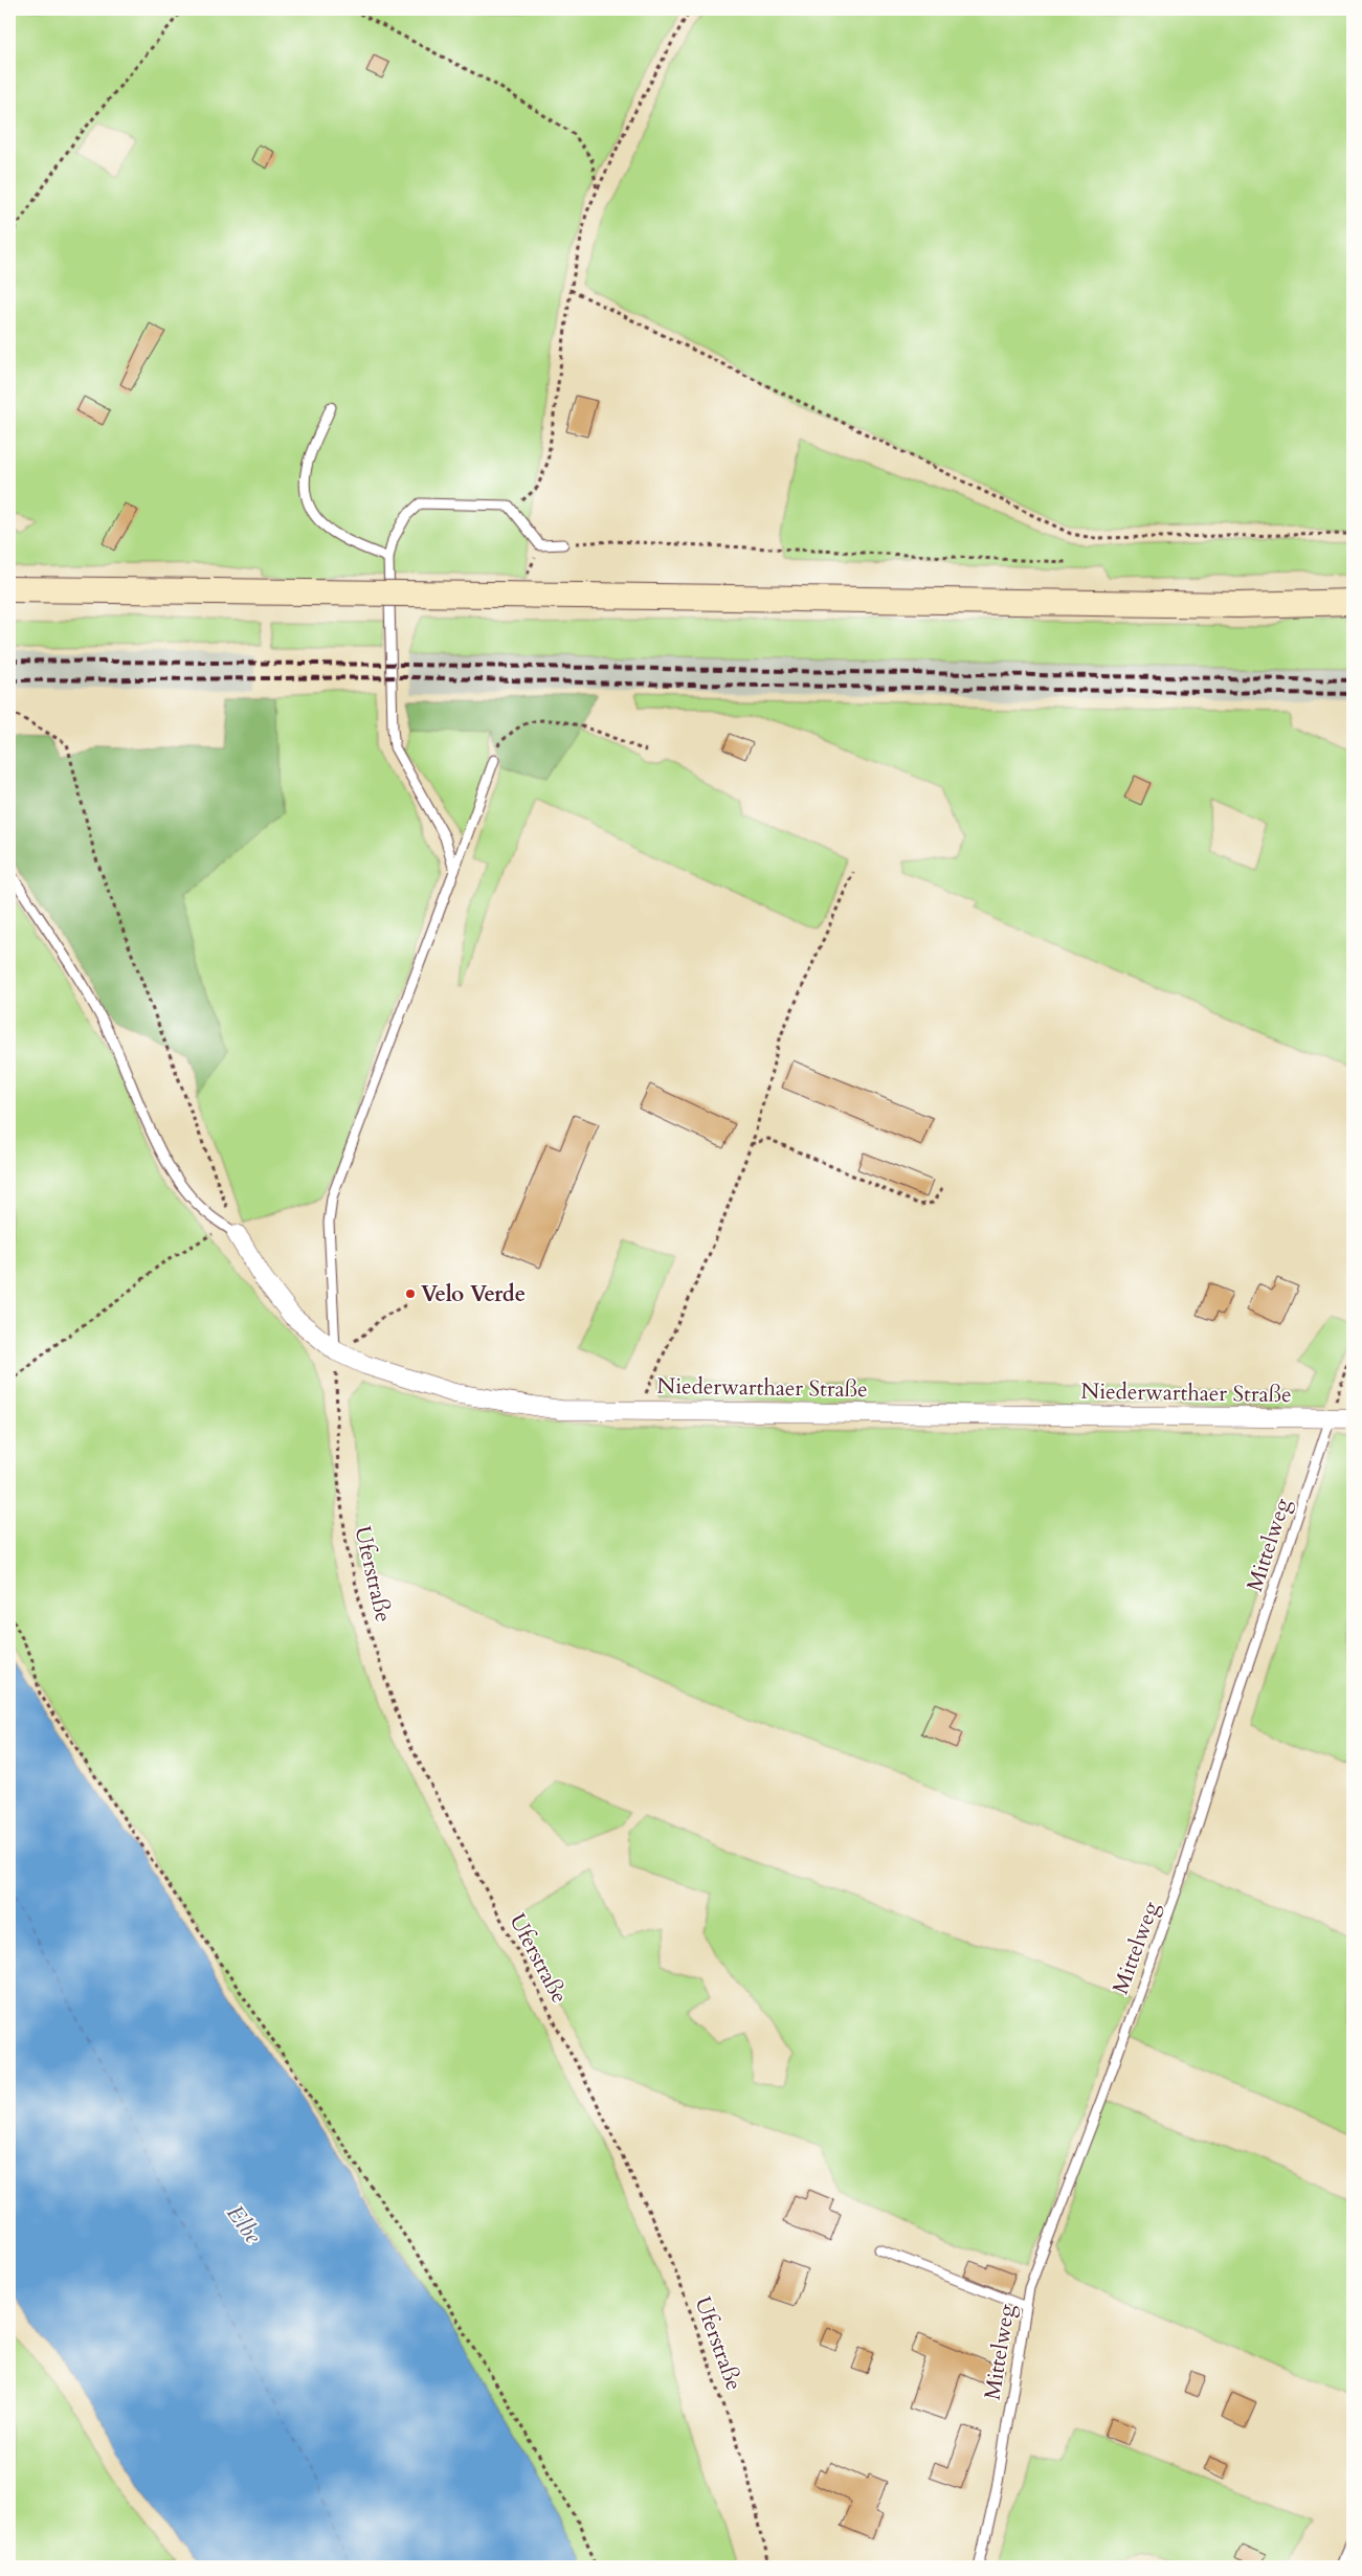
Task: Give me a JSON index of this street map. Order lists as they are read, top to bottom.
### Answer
{
  "streets": {
    "street": ["Niederwarthaer Straße"],
    "lane": ["Mittelweg"],
    "path": ["Uferstraße"]
  },
  "crossings": [
    ["Niederwarthaer Straße", "Mittelweg"],
    ["Niederwarthaer Straße", "Uferstraße"]
  ],
  "water": ["Elbe"],
  "places": ["Velo Verde"]
}
